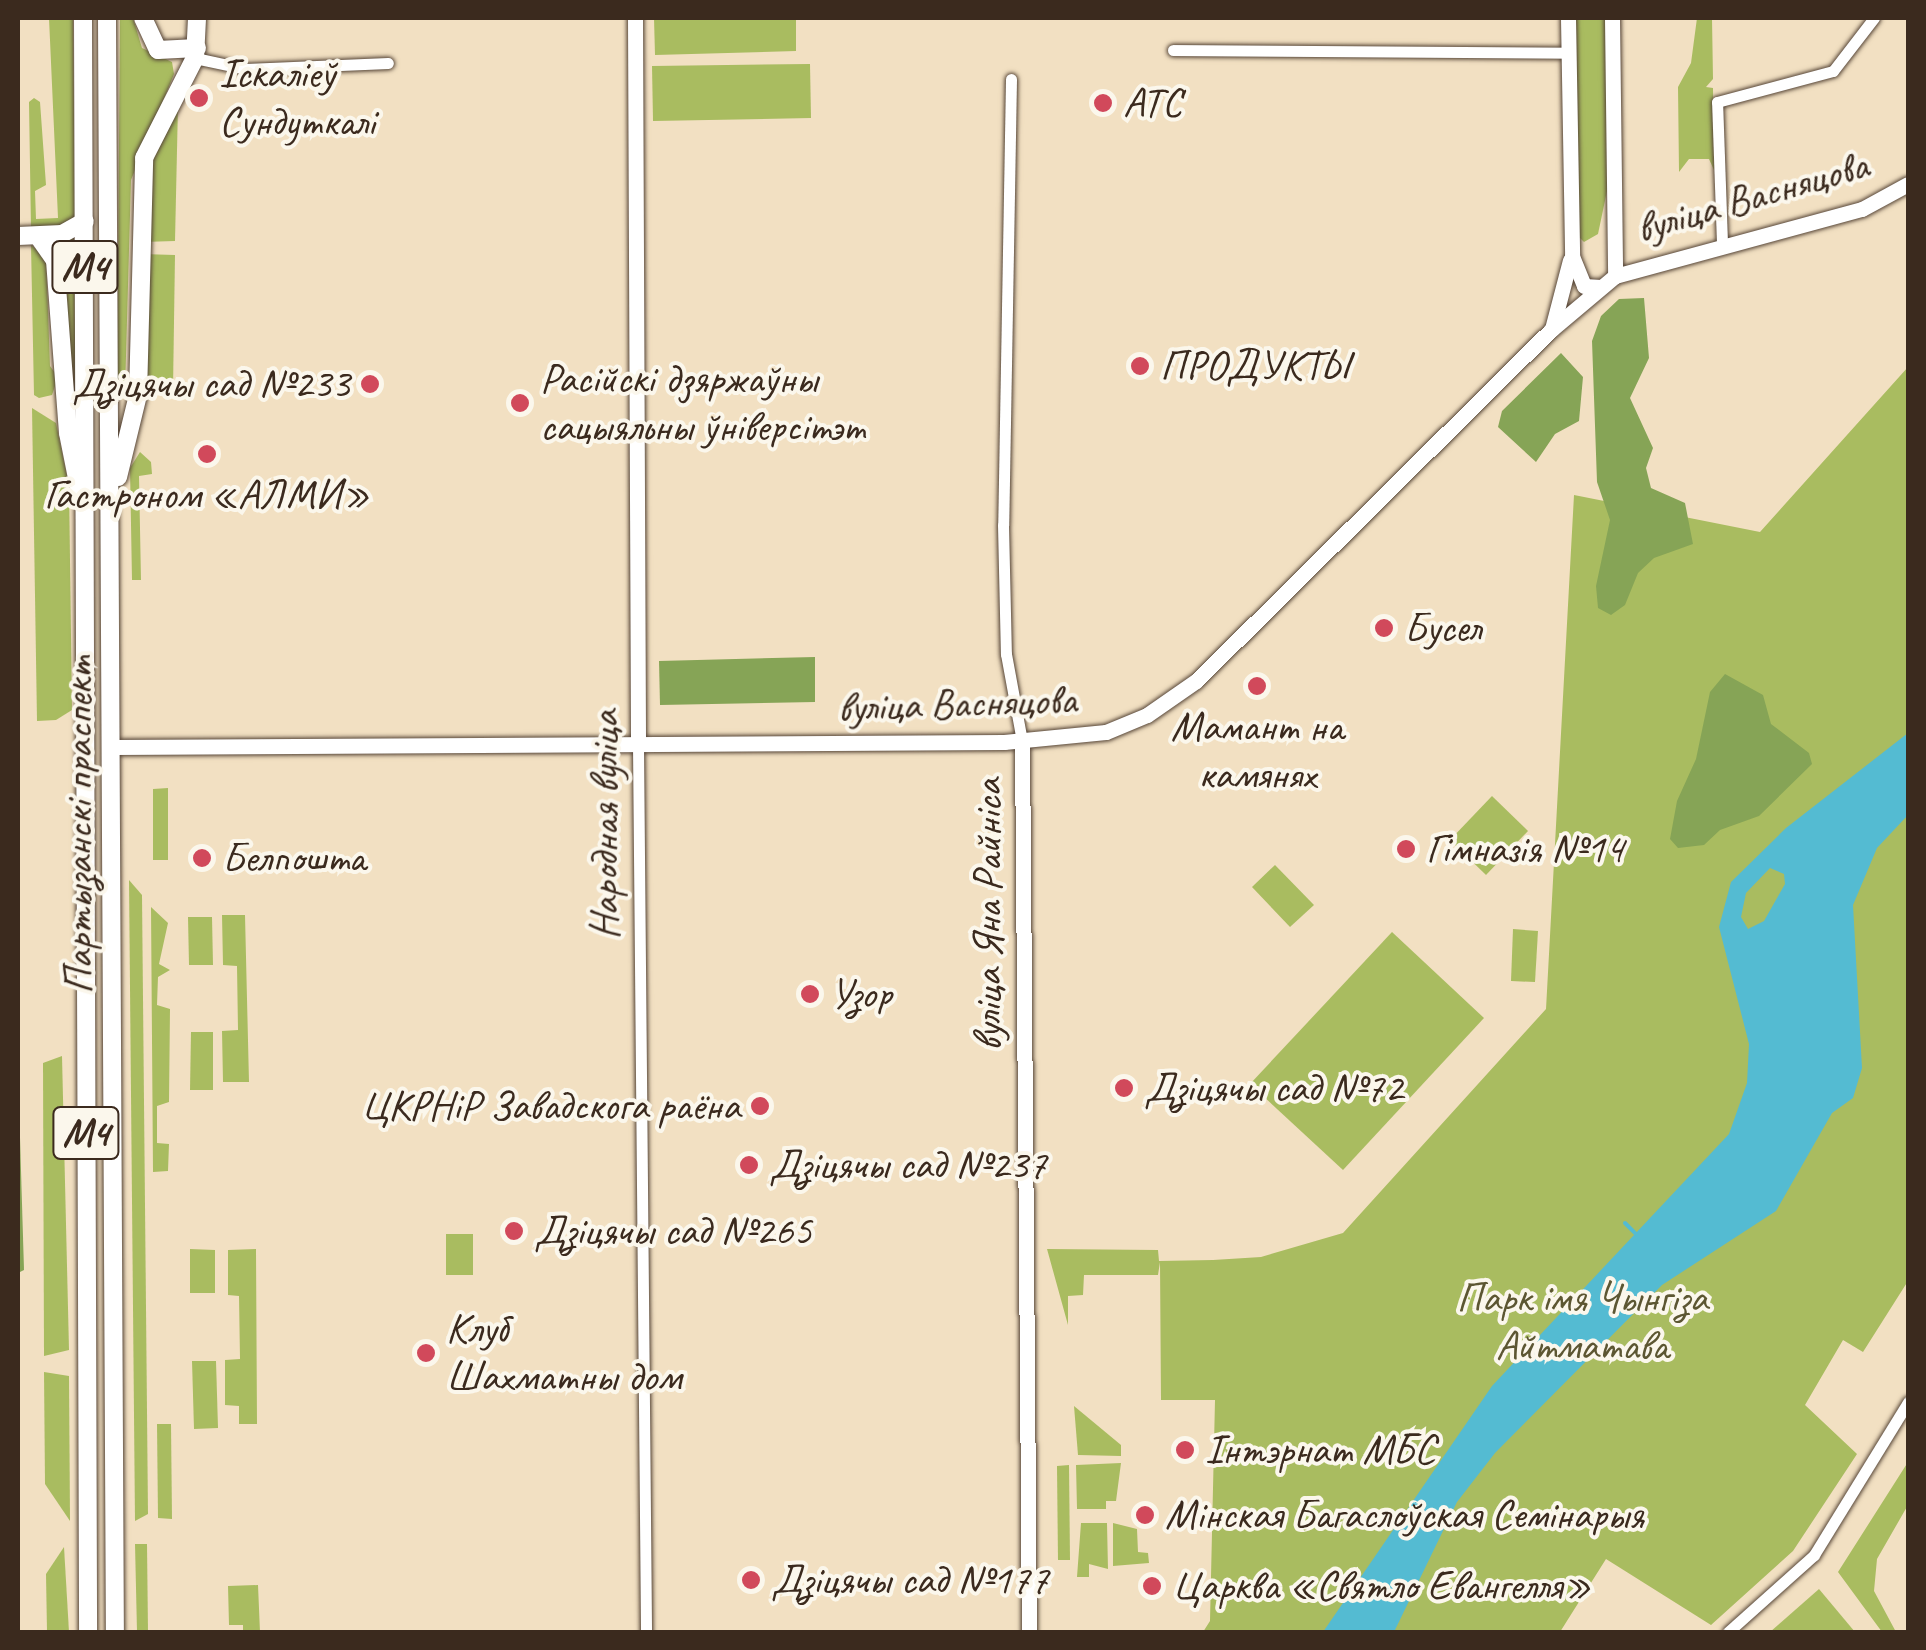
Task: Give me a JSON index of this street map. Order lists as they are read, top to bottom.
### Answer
{
  "streets": {
    "main road": ["М4", "Партызанскі праспект"],
    "street": ["вуліца Васняцова", "Народная вуліца", "вуліца Яна Райніса"]
  },
  "crossings": [
    ["вуліца Васняцова", "Партызанскі праспект"],
    ["вуліца Васняцова", "Народная вуліца"],
    ["вуліца Васняцова", "вуліца Яна Райніса"]
  ],
  "parks": ["Парк імя Чынгіза Айтматава"],
  "places": [
    "Іскаліеў Сундуткалі",
    "АТС",
    "ПРОДУКТЫ",
    "Дзіцячы сад №233",
    "Расійскі дзяржаўны сацыяльны ўніверсітэт",
    "Гастроном «АЛМИ»",
    "Бусел",
    "Мамант на камянях",
    "Гімназія №14",
    "Белпошта",
    "Узор",
    "Дзіцячы сад №72",
    "ЦКРНіР Завадскога раёна",
    "Дзіцячы сад №237",
    "Дзіцячы сад №265",
    "Клуб Шахматны дом",
    "Інтэрнат МБС",
    "Мінская Багаслоўская Семінарыя",
    "Дзіцячы сад №177",
    "Царква «Святло Евангелля»"
  ]
}
